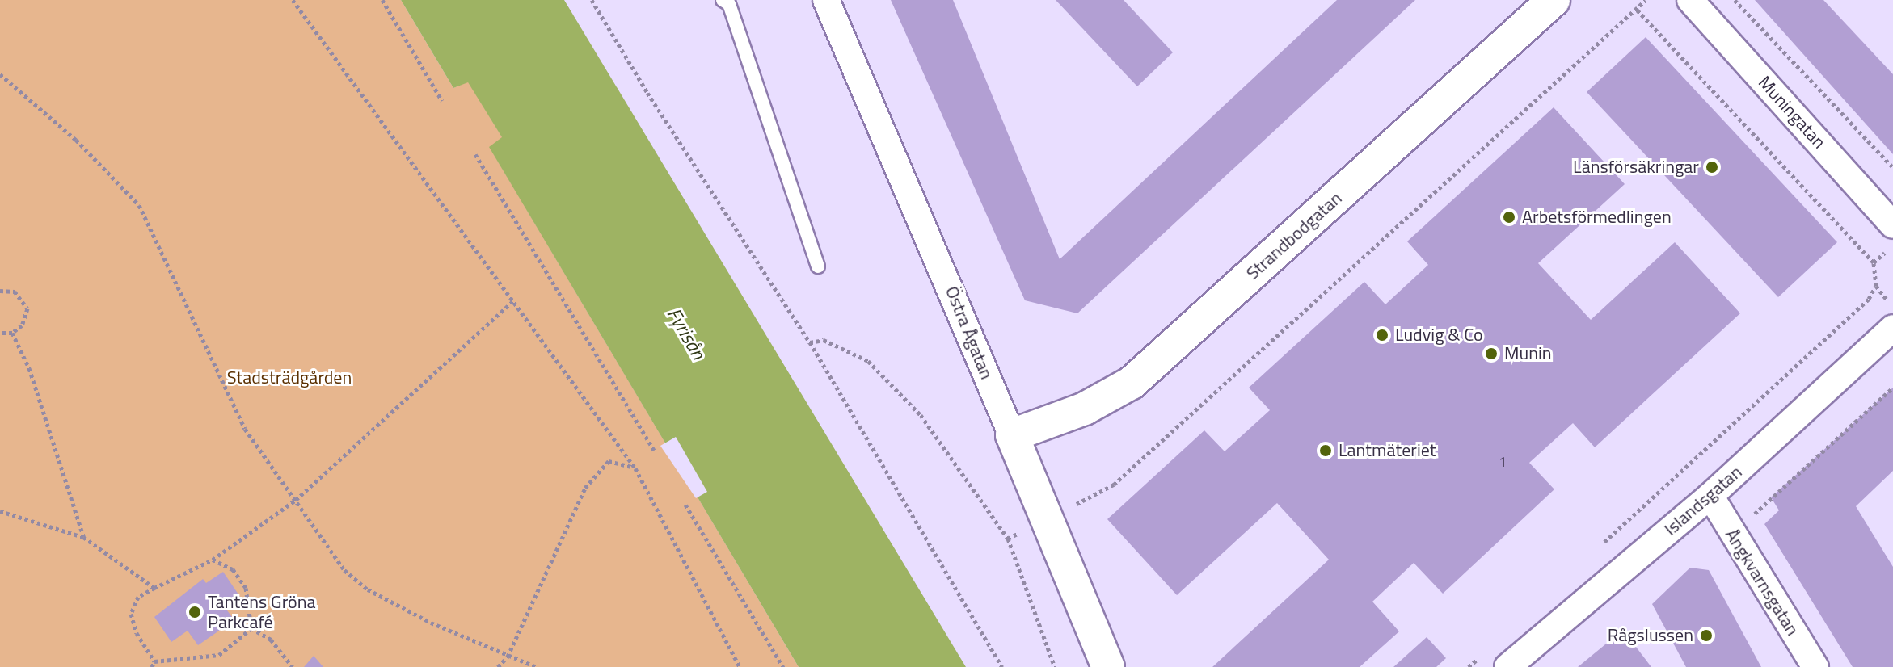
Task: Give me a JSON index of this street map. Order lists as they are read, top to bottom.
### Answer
{
  "streets": {
    "street": [
      "Muningatan",
      "Strandbodgatan",
      "Östra Ågatan",
      "Islandsgatan",
      "Ångkvarnsgatan"
    ]
  },
  "crossings": [
    ["Strandbodgatan", "Östra Ågatan"],
    ["Islandsgatan", "Ångkvarnsgatan"]
  ],
  "water": ["Fyrisån"],
  "parks": ["Stadsträdgården"],
  "places": [
    "Länsförsäkringar",
    "Arbetsförmedlingen",
    "Ludvig & Co",
    "Munin",
    "Lantmäteriet",
    "Tantens Gröna Parkcafé",
    "Rågslussen"
  ],
  "house_numbers": ["1"]
}
